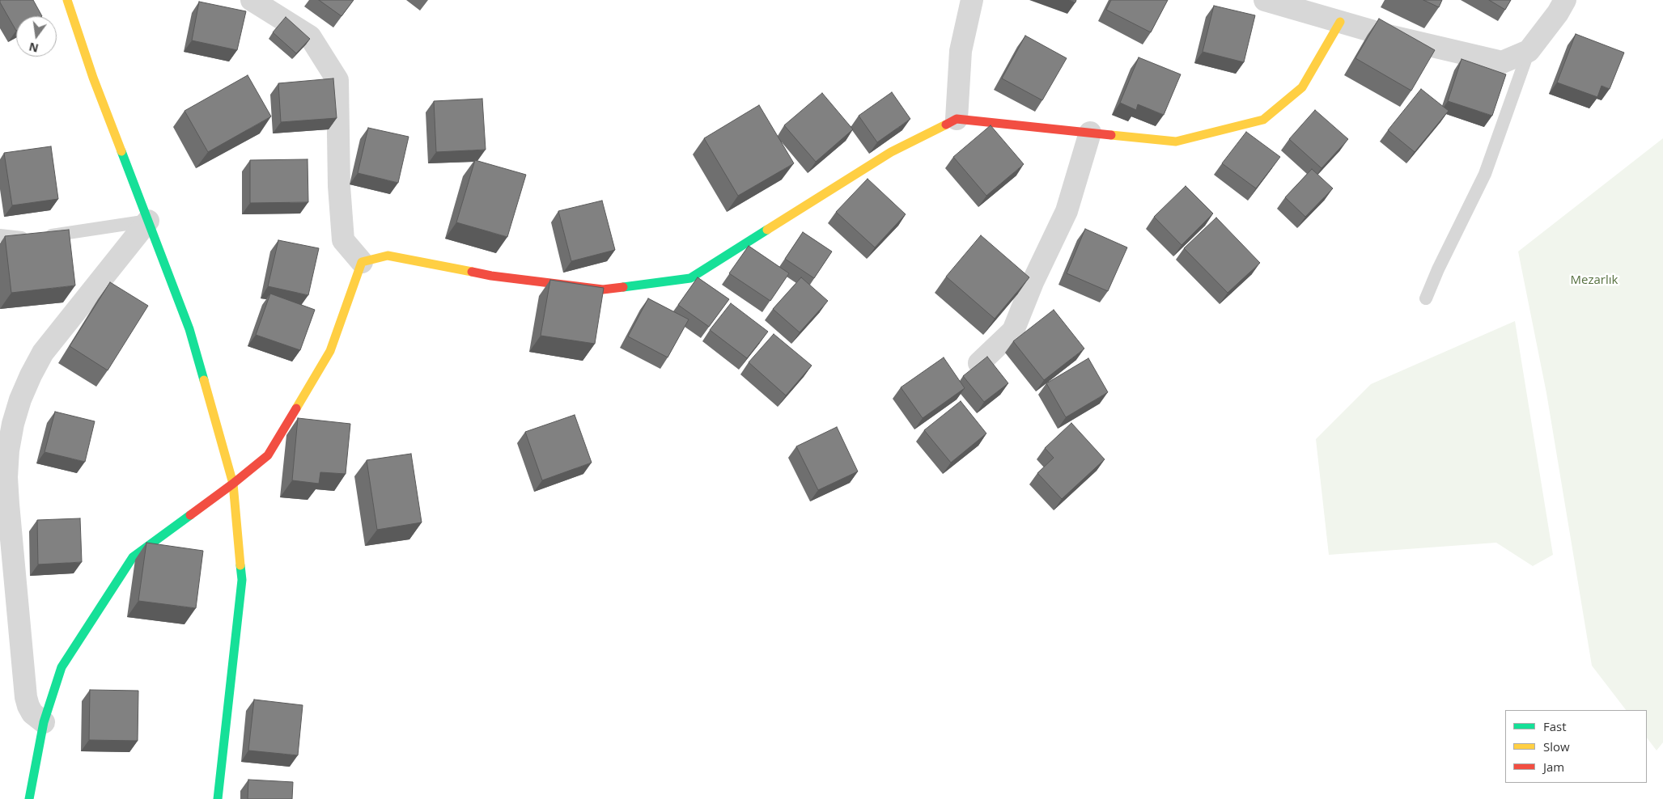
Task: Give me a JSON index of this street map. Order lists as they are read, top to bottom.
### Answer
{
  "parks": ["Mezarlık"],
  "legend": ["Fast", "Slow", "Jam"],
  "north": "bottom"
}
